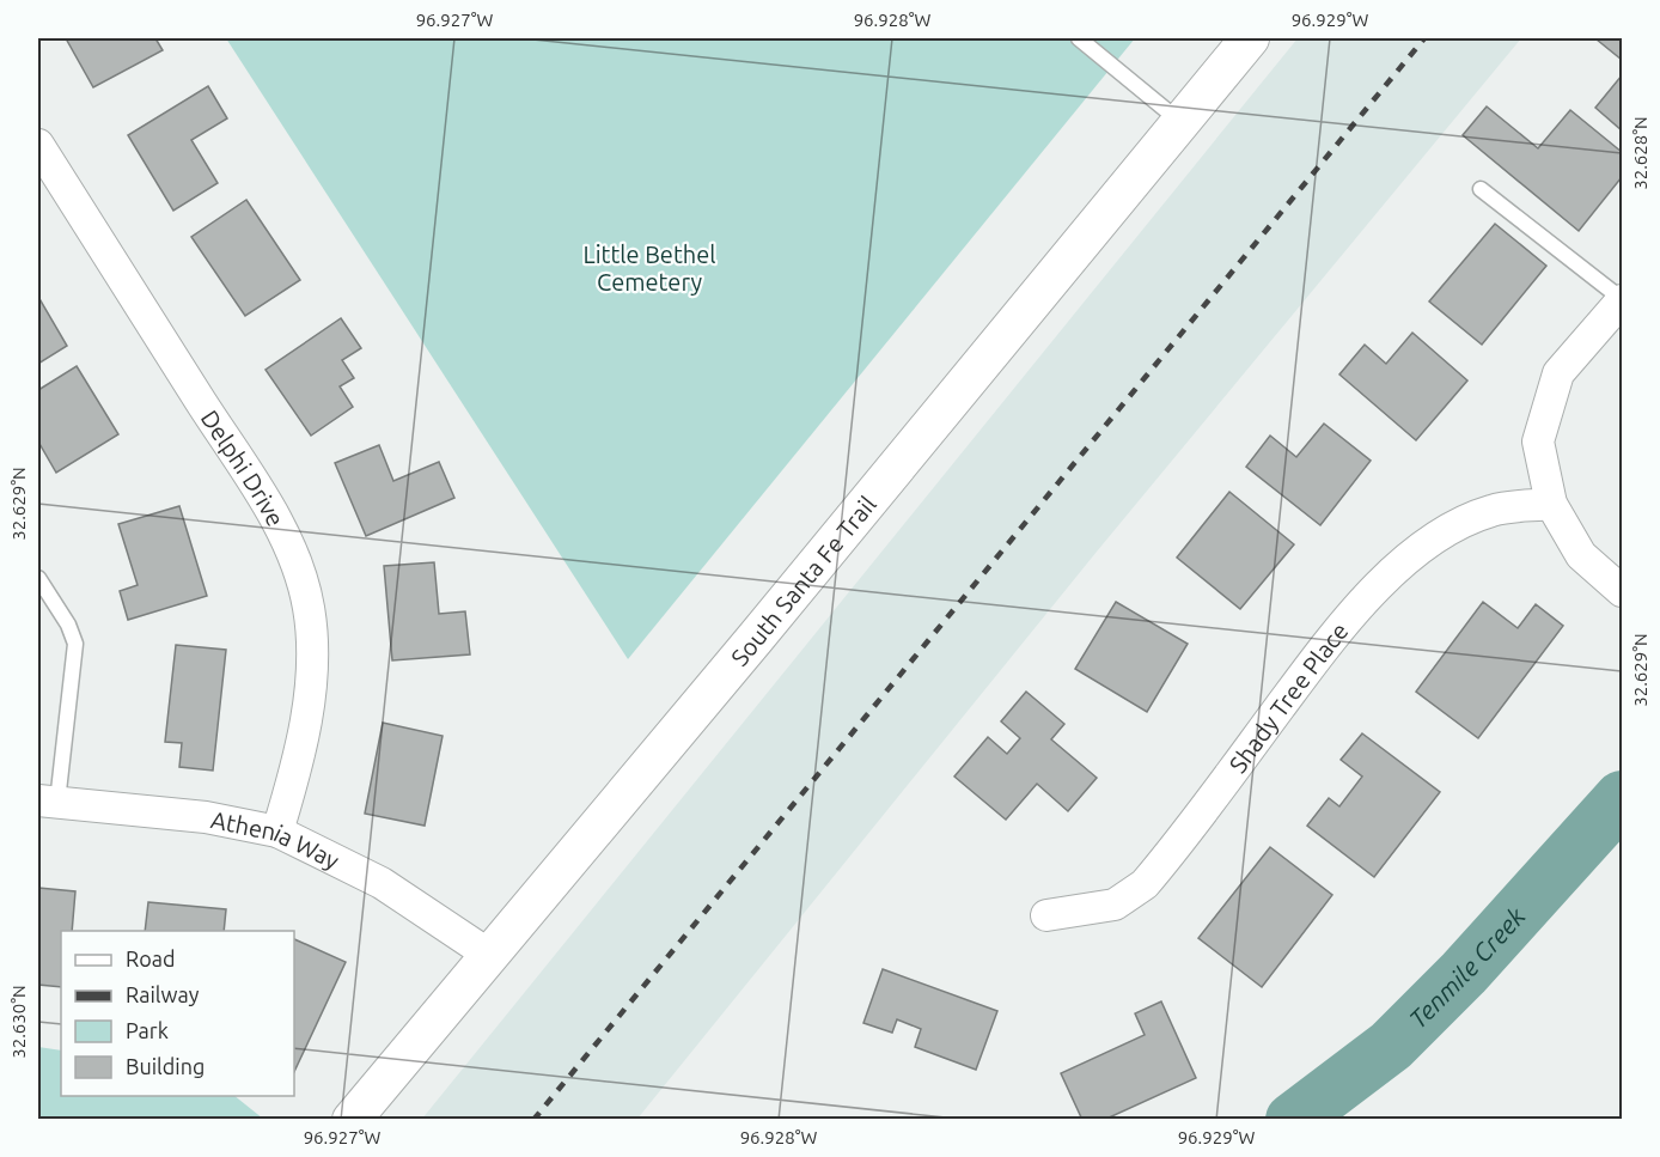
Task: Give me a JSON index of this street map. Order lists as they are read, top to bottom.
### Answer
{
  "streets": {
    "street": [
      "Delphi Drive",
      "South Santa Fe Trail",
      "Shady Tree Place",
      "Athenia Way"
    ]
  },
  "crossings": [
    ["Delphi Drive", "Athenia Way"],
    ["South Santa Fe Trail", "Athenia Way"]
  ],
  "water": ["Tenmile Creek"],
  "parks": ["Little Bethel Cemetery"],
  "legend": [
    "Road",
    "Railway",
    "Park",
    "Building"
  ],
  "coordinates": [
    "96.927°W",
    "96.928°W",
    "96.929°W",
    "32.628°N",
    "32.629°N",
    "32.630°N"
  ]
}
